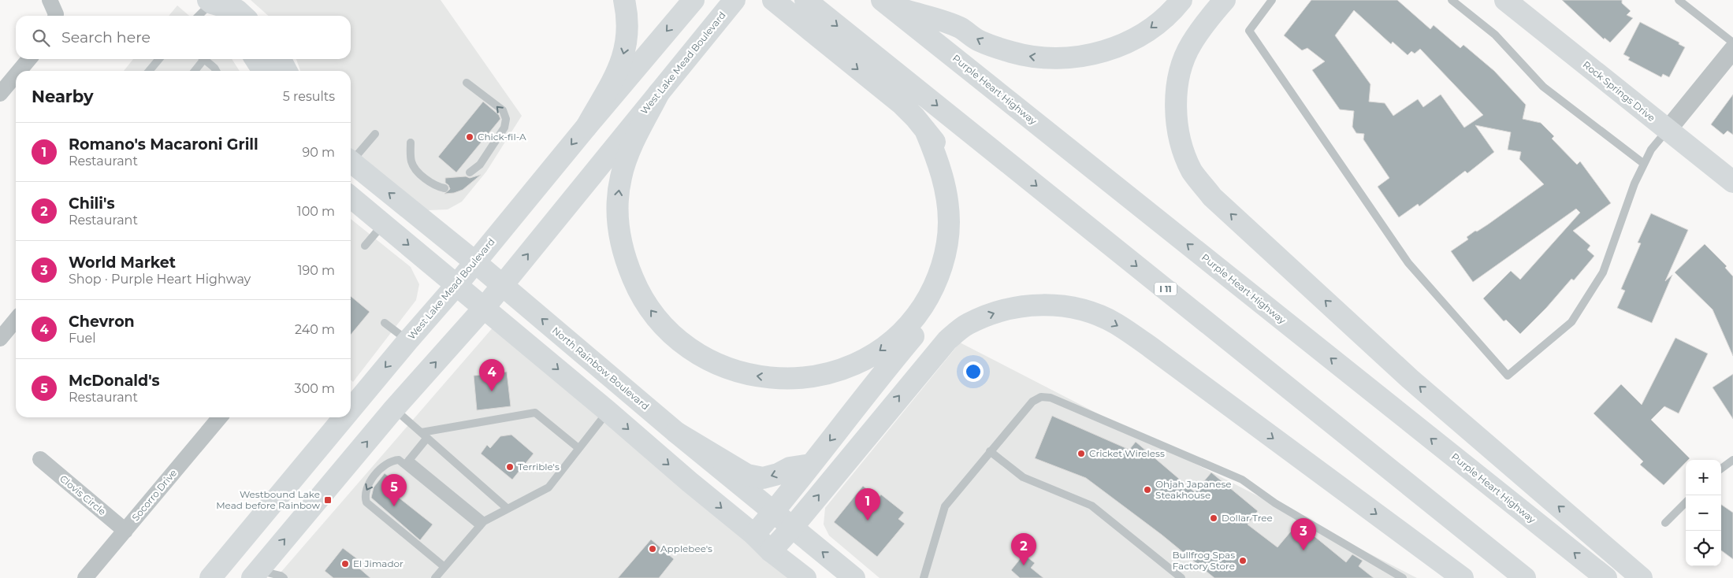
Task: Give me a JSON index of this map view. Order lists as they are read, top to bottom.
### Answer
{
  "streets": {
    "main road": [
      "West Lake Mead Boulevard",
      "Purple Heart Highway",
      "Rock Springs Drive",
      "I 11",
      "North Rainbow Boulevard"
    ],
    "street": ["Clovis Circle", "Socorro Drive"]
  },
  "crossings": [
    ["West Lake Mead Boulevard", "North Rainbow Boulevard"],
    ["Clovis Circle", "Socorro Drive"]
  ],
  "places": {
    "other": [
      "Chick-fil-A",
      "Cricket Wireless",
      "Terrible's",
      "Ohjah Japanese Steakhouse",
      "Dollar Tree",
      "Applebee's",
      "Bullfrog Spas Factory Store",
      "El Jimador"
    ],
    "transit": ["Westbound Lake Mead before Rainbow"]
  },
  "page": {
    "search": "Search here",
    "heading": ["Nearby", "5 results"],
    "list": [
      {
        "mark": "1",
        "name": "Romano's Macaroni Grill",
        "note": "Restaurant",
        "value": "90 m"
      },
      {
        "mark": "2",
        "name": "Chili's",
        "note": "Restaurant",
        "value": "100 m"
      },
      {
        "mark": "3",
        "name": "World Market",
        "note": "Shop · Purple Heart Highway",
        "value": "190 m"
      },
      {
        "mark": "4",
        "name": "Chevron",
        "note": "Fuel",
        "value": "240 m"
      },
      {
        "mark": "5",
        "name": "McDonald's",
        "note": "Restaurant",
        "value": "300 m"
      }
    ],
    "pins": [
      "4",
      "5",
      "1",
      "3",
      "2"
    ],
    "map_buttons": ["+", "−"]
  }
}
